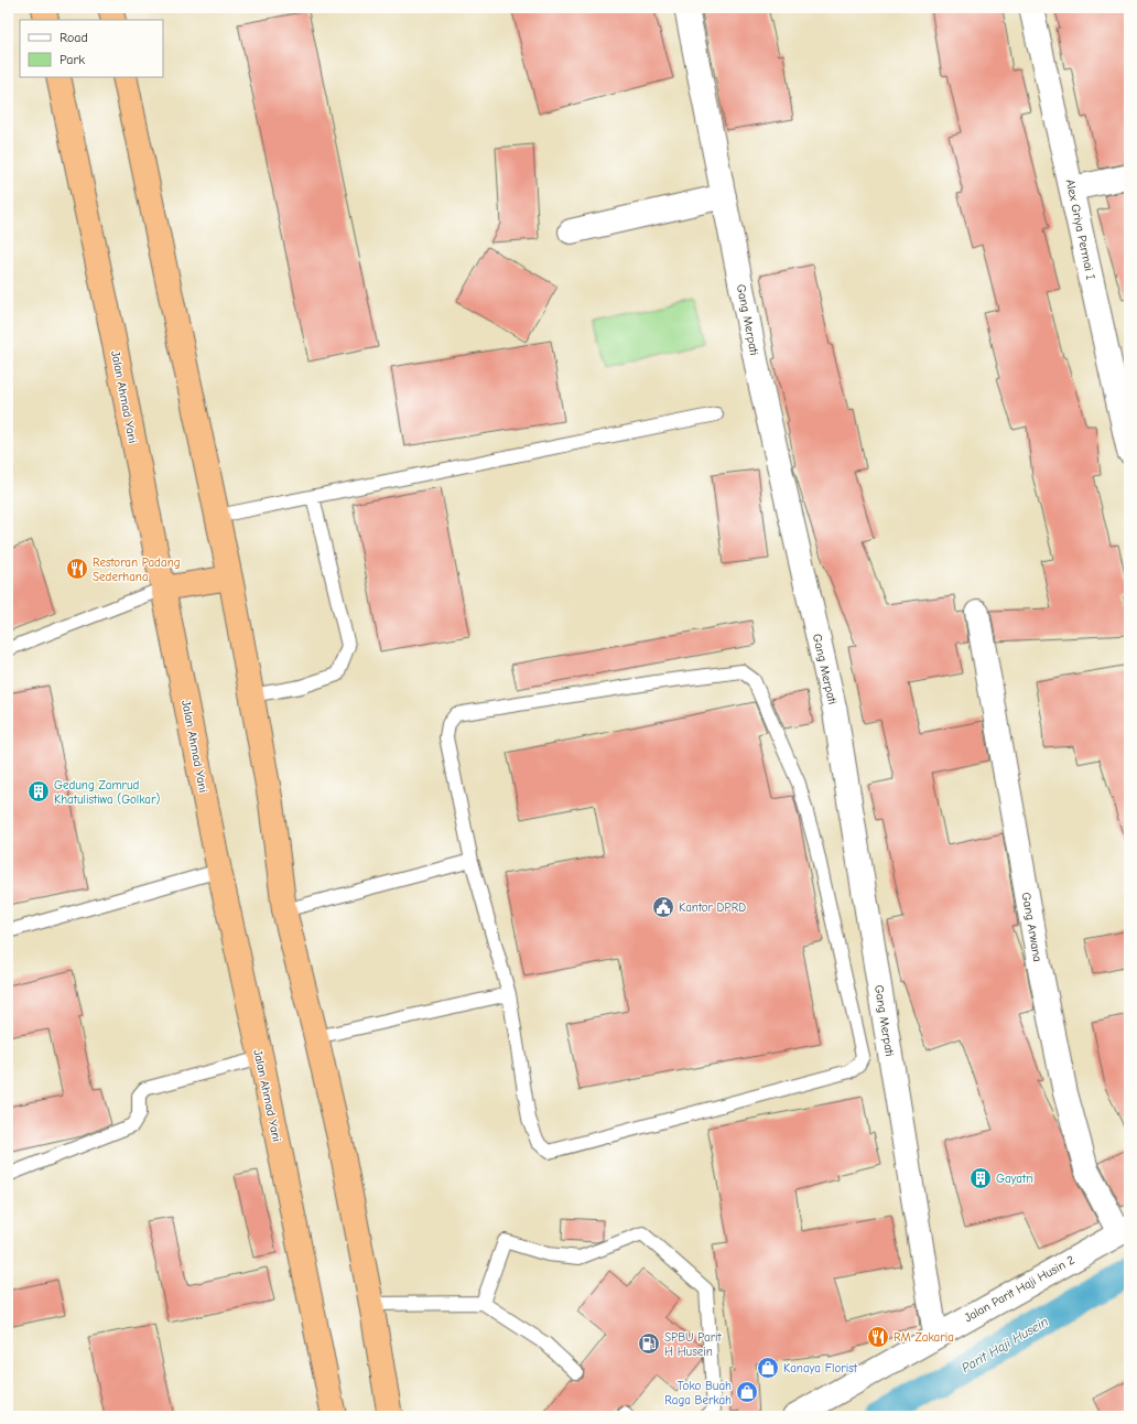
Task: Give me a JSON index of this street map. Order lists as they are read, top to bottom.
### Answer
{
  "streets": {
    "highway": ["Jalan Ahmad Yani"],
    "street": [
      "Alex Griya Permai I",
      "Gang Merpati",
      "Gang Arwana",
      "Jalan Parit Haji Husin 2"
    ]
  },
  "crossings": [
    ["Gang Merpati", "Jalan Parit Haji Husin 2"],
    ["Gang Arwana", "Jalan Parit Haji Husin 2"]
  ],
  "water": ["Parit Haji Husein"],
  "places": {
    "restaurant": ["Restoran Padang Sederhana", "RM Zakaria"],
    "building": ["Gedung Zamrud Khatulistiwa (Golkar)", "Gayatri"],
    "public building": ["Kantor DPRD"],
    "fuel station": ["SPBU Parit H Husein"],
    "shop": ["Kanaya Florist", "Toko Buah Raga Berkah"]
  },
  "legend": ["Road", "Park"]
}
